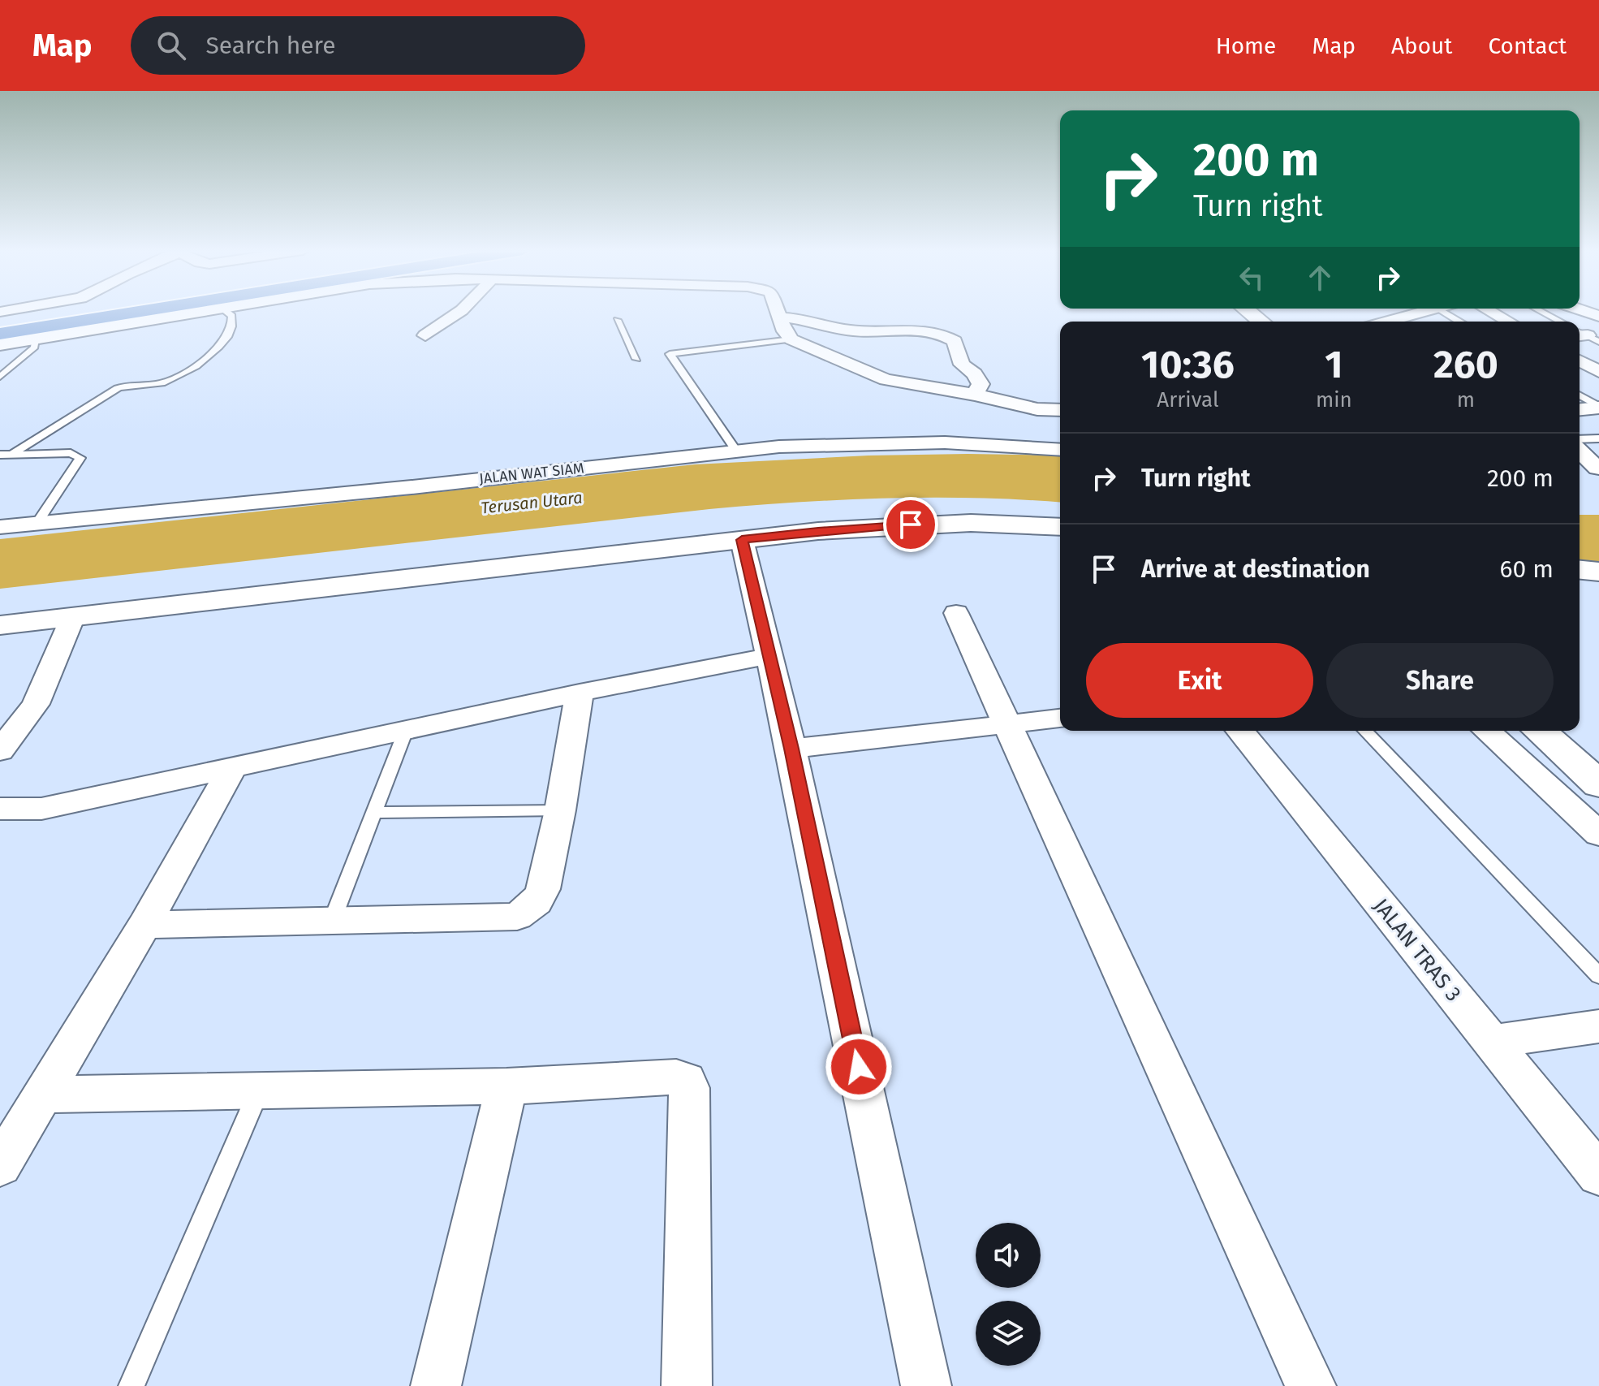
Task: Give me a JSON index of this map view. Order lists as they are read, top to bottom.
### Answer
{
  "streets": {
    "street": ["JALAN WAT SIAM", "JALAN TRAS 3"]
  },
  "water": ["Terusan Utara"],
  "page": {
    "header": "Map",
    "search": "Search here",
    "nav": [
      "Home",
      "Map",
      "About",
      "Contact"
    ],
    "turn": ["200 m", "Turn right"],
    "eta": [
      "10:36",
      "Arrival",
      "1",
      "min",
      "260",
      "m"
    ],
    "list": [
      {
        "name": "Turn right",
        "value": "200 m"
      },
      {
        "name": "Arrive at destination",
        "value": "60 m"
      }
    ],
    "buttons": ["Exit", "Share"]
  }
}
